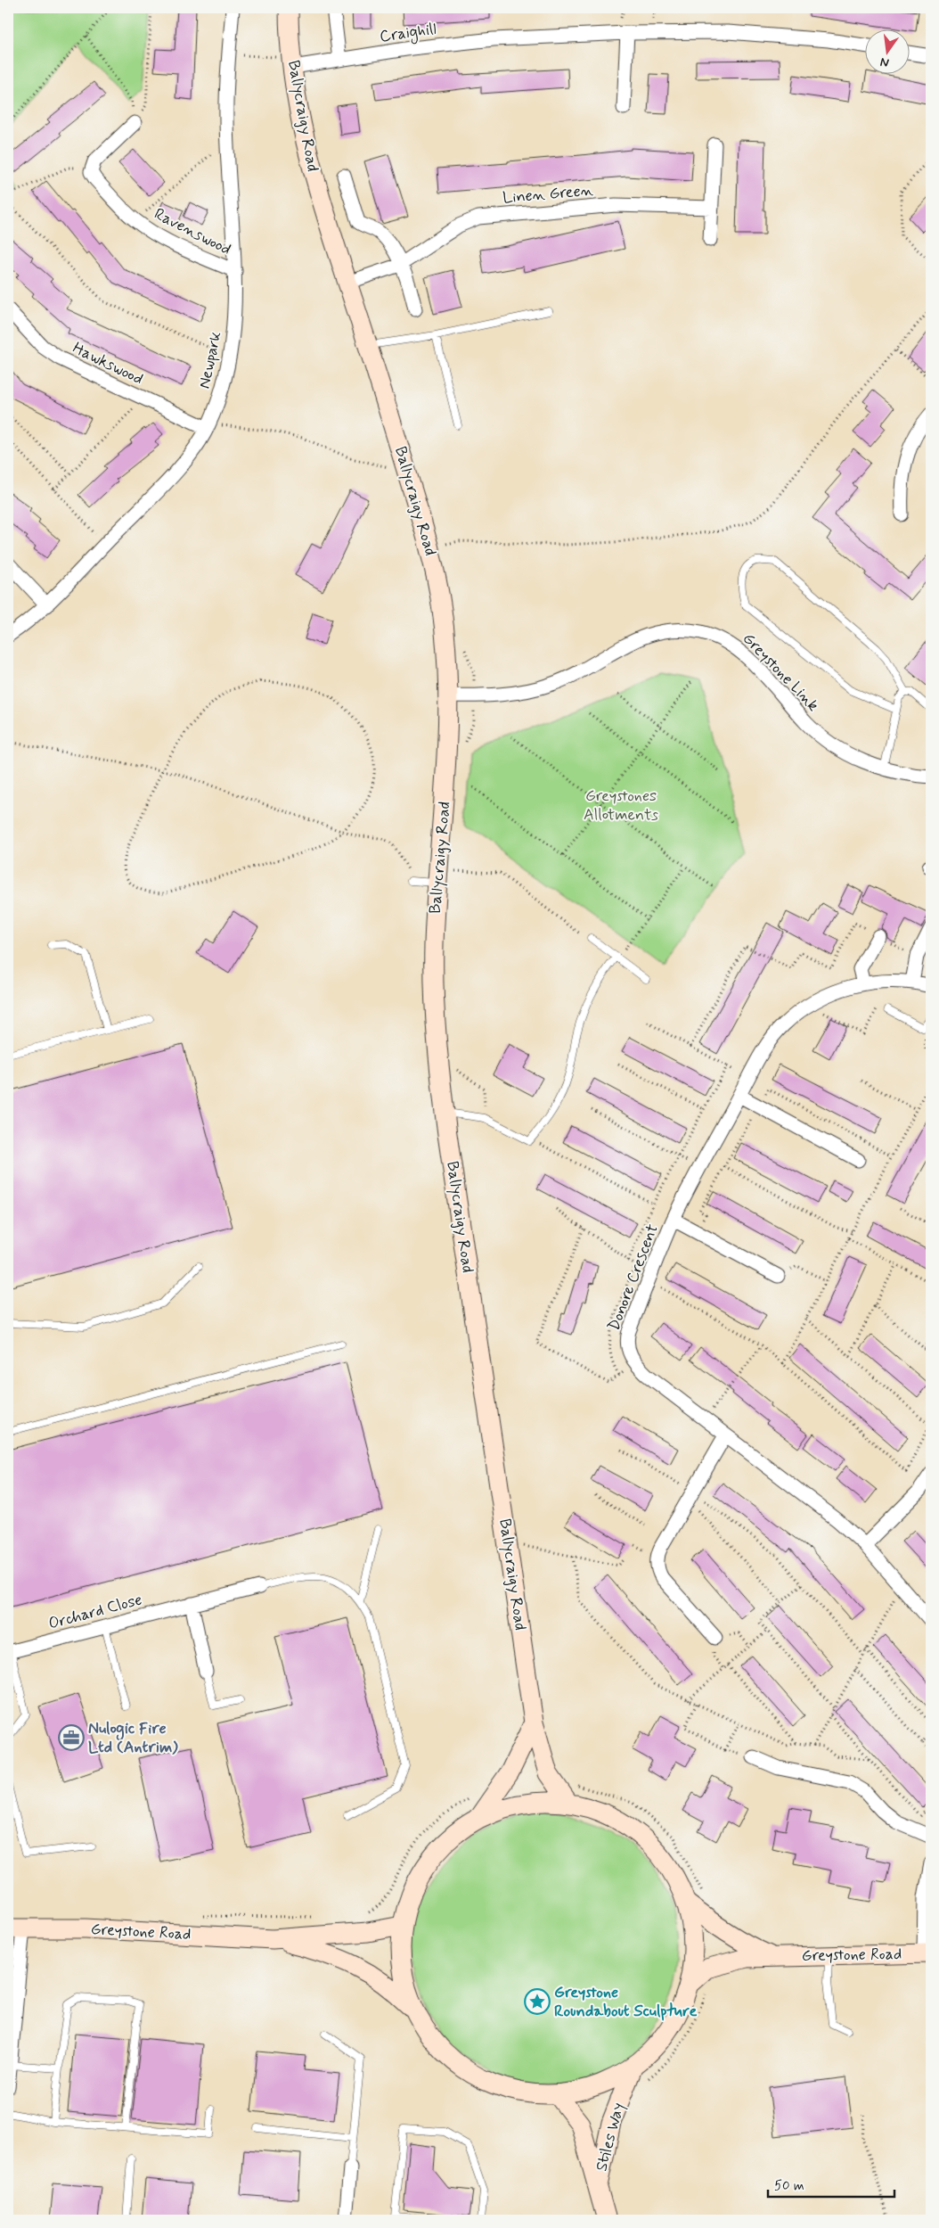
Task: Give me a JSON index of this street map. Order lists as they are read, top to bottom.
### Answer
{
  "streets": {
    "main road": ["Ballycraigy Road", "Greystone Road", "Stiles Way"],
    "street": [
      "Craighill",
      "Linen Green",
      "Ravenswood",
      "Newpark",
      "Hawkswood",
      "Greystone Link",
      "Donore Crescent",
      "Orchard Close"
    ]
  },
  "crossings": [
    ["Craighill", "Ballycraigy Road"],
    ["Ballycraigy Road", "Linen Green"],
    ["Ballycraigy Road", "Greystone Link"],
    ["Ravenswood", "Newpark"],
    ["Newpark", "Hawkswood"]
  ],
  "parks": ["Greystones Allotments"],
  "places": {
    "office": ["Nulogic Fire Ltd (Antrim)"],
    "place": ["Greystone Roundabout Sculpture"]
  },
  "scale_bar": "50 m",
  "north": "bottom"
}
